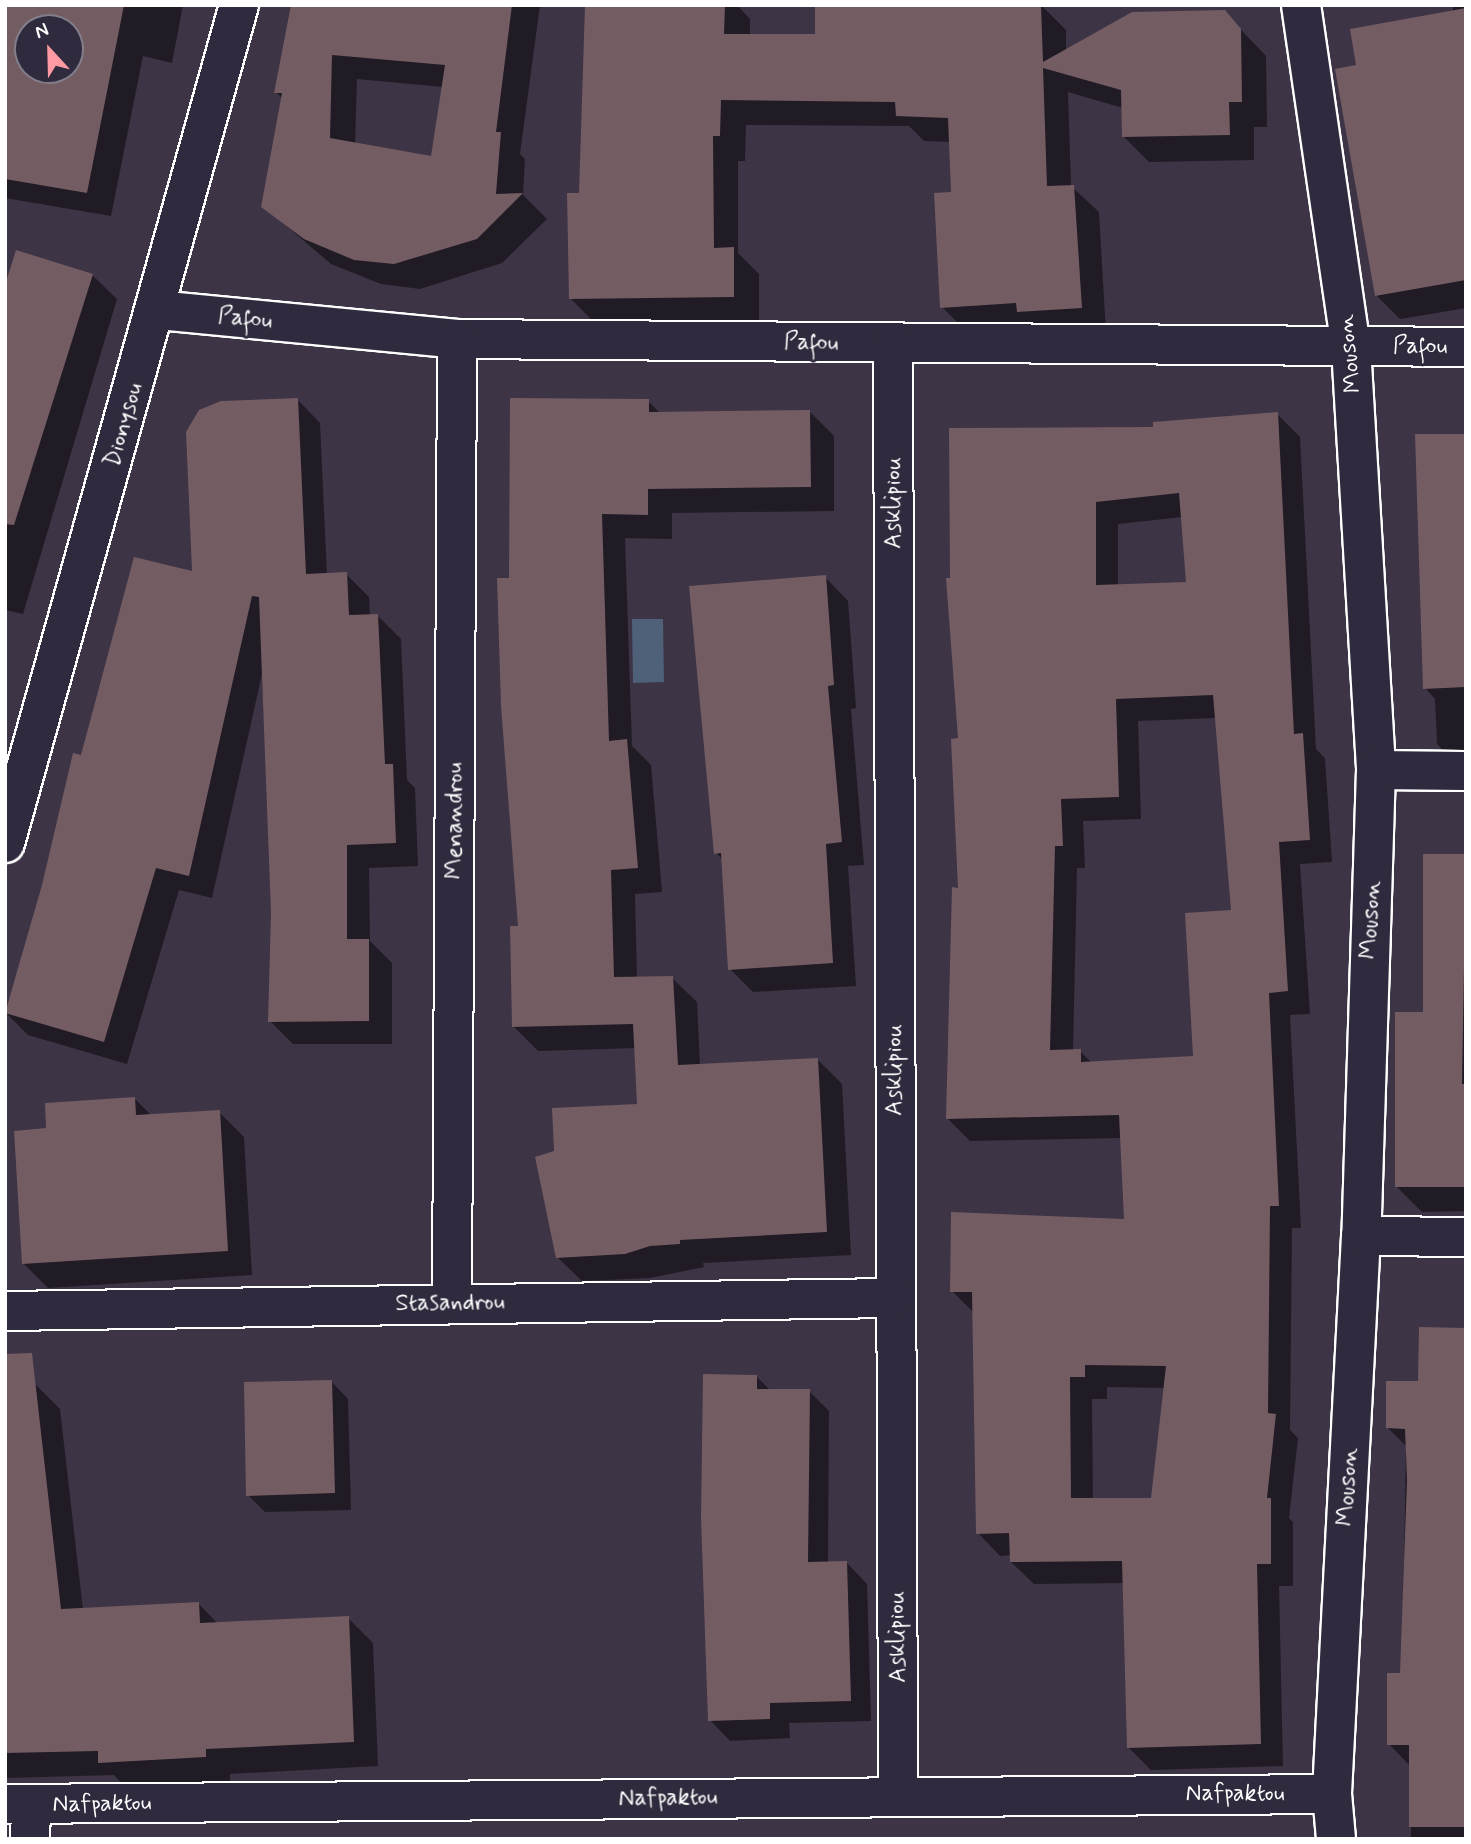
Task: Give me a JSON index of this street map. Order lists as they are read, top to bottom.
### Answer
{
  "streets": {
    "street": [
      "Pafou",
      "Mouson",
      "Dionysou",
      "Asklipiou",
      "Menandrou",
      "Stasandrou",
      "Nafpaktou"
    ]
  },
  "crossings": [
    ["Pafou", "Mouson"],
    ["Pafou", "Dionysou"],
    ["Pafou", "Asklipiou"],
    ["Pafou", "Menandrou"],
    ["Mouson", "Nafpaktou"],
    ["Asklipiou", "Stasandrou"],
    ["Asklipiou", "Nafpaktou"],
    ["Menandrou", "Stasandrou"]
  ],
  "north": "top"
}
